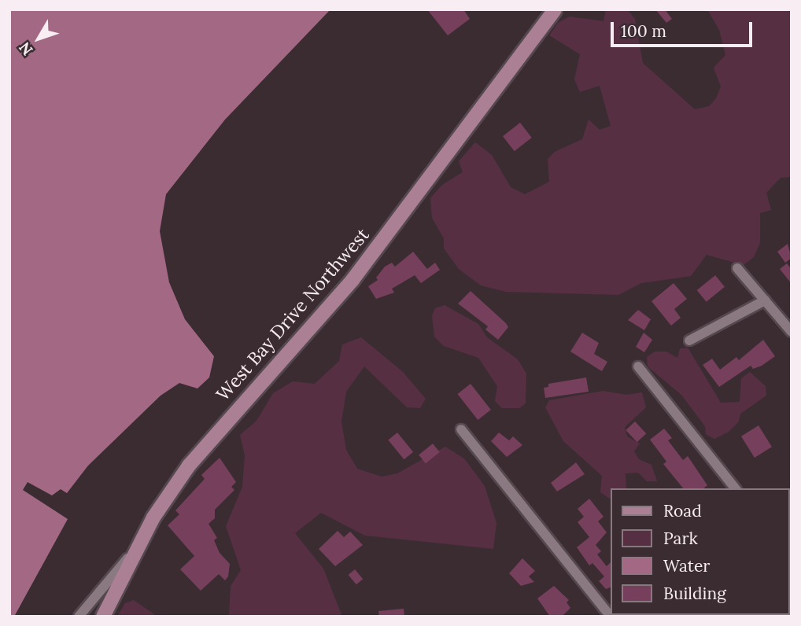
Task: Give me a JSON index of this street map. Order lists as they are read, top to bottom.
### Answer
{
  "streets": {
    "street": ["West Bay Drive Northwest"]
  },
  "legend": [
    "Road",
    "Park",
    "Water",
    "Building"
  ],
  "scale_bar": "100 m",
  "north": "bottom left"
}
